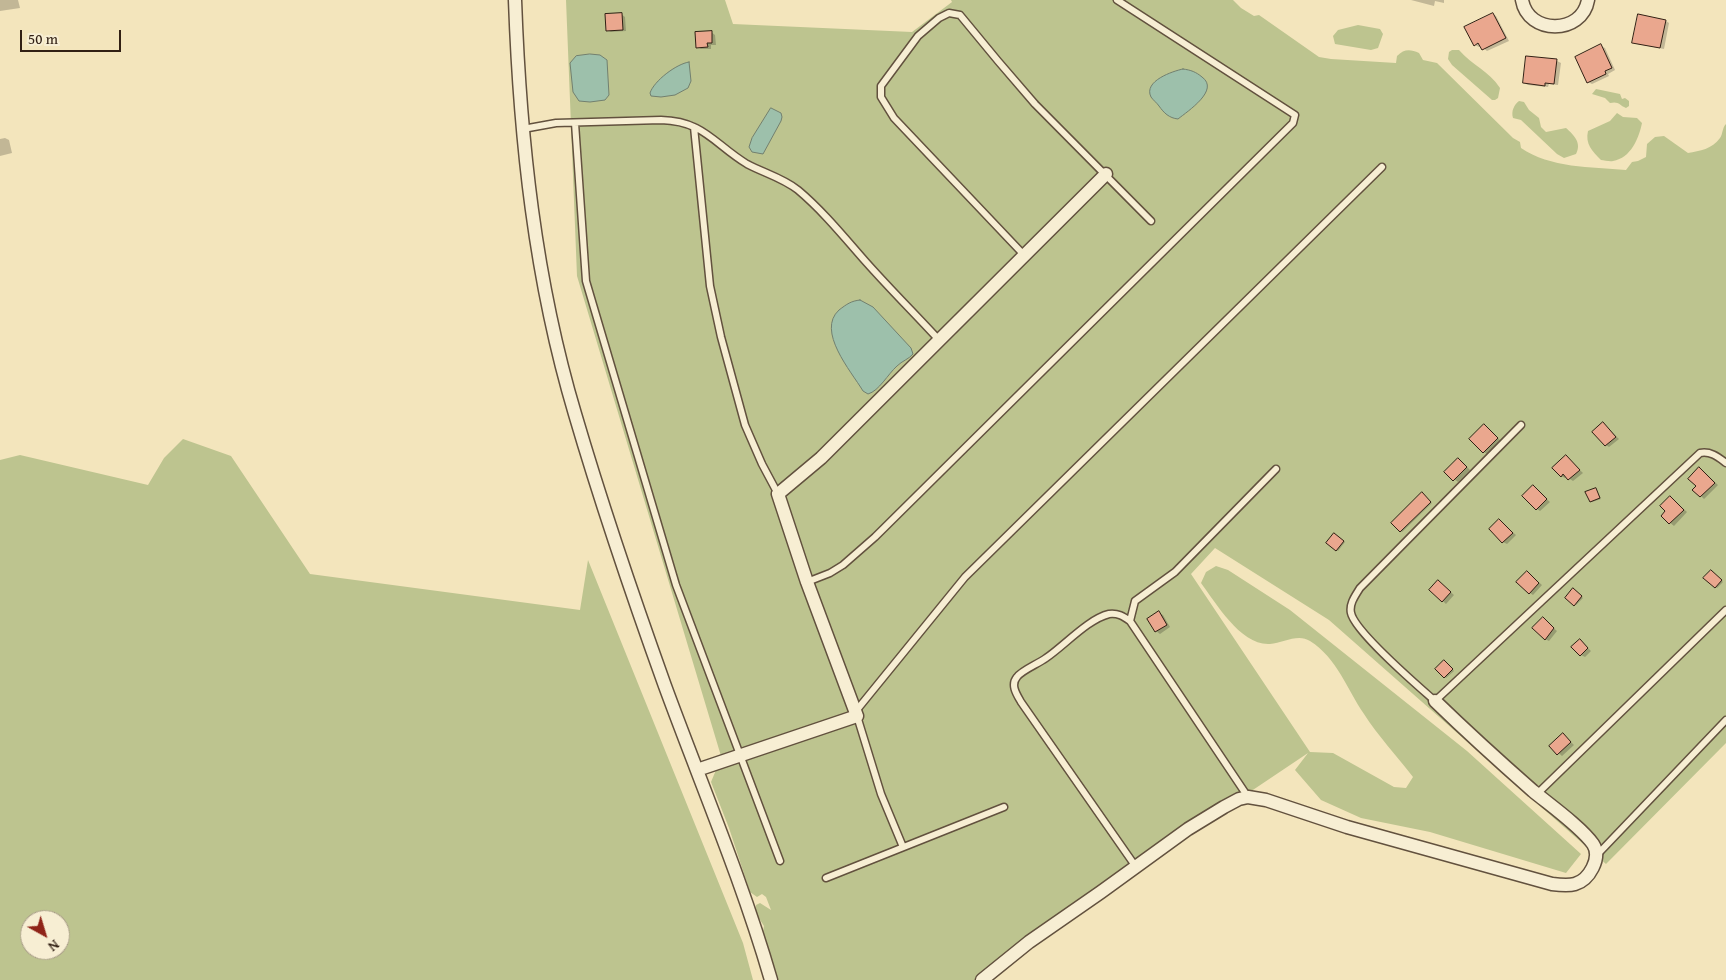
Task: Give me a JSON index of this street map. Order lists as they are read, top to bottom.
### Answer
{
  "scale_bar": "50 m",
  "north": "bottom right"
}
